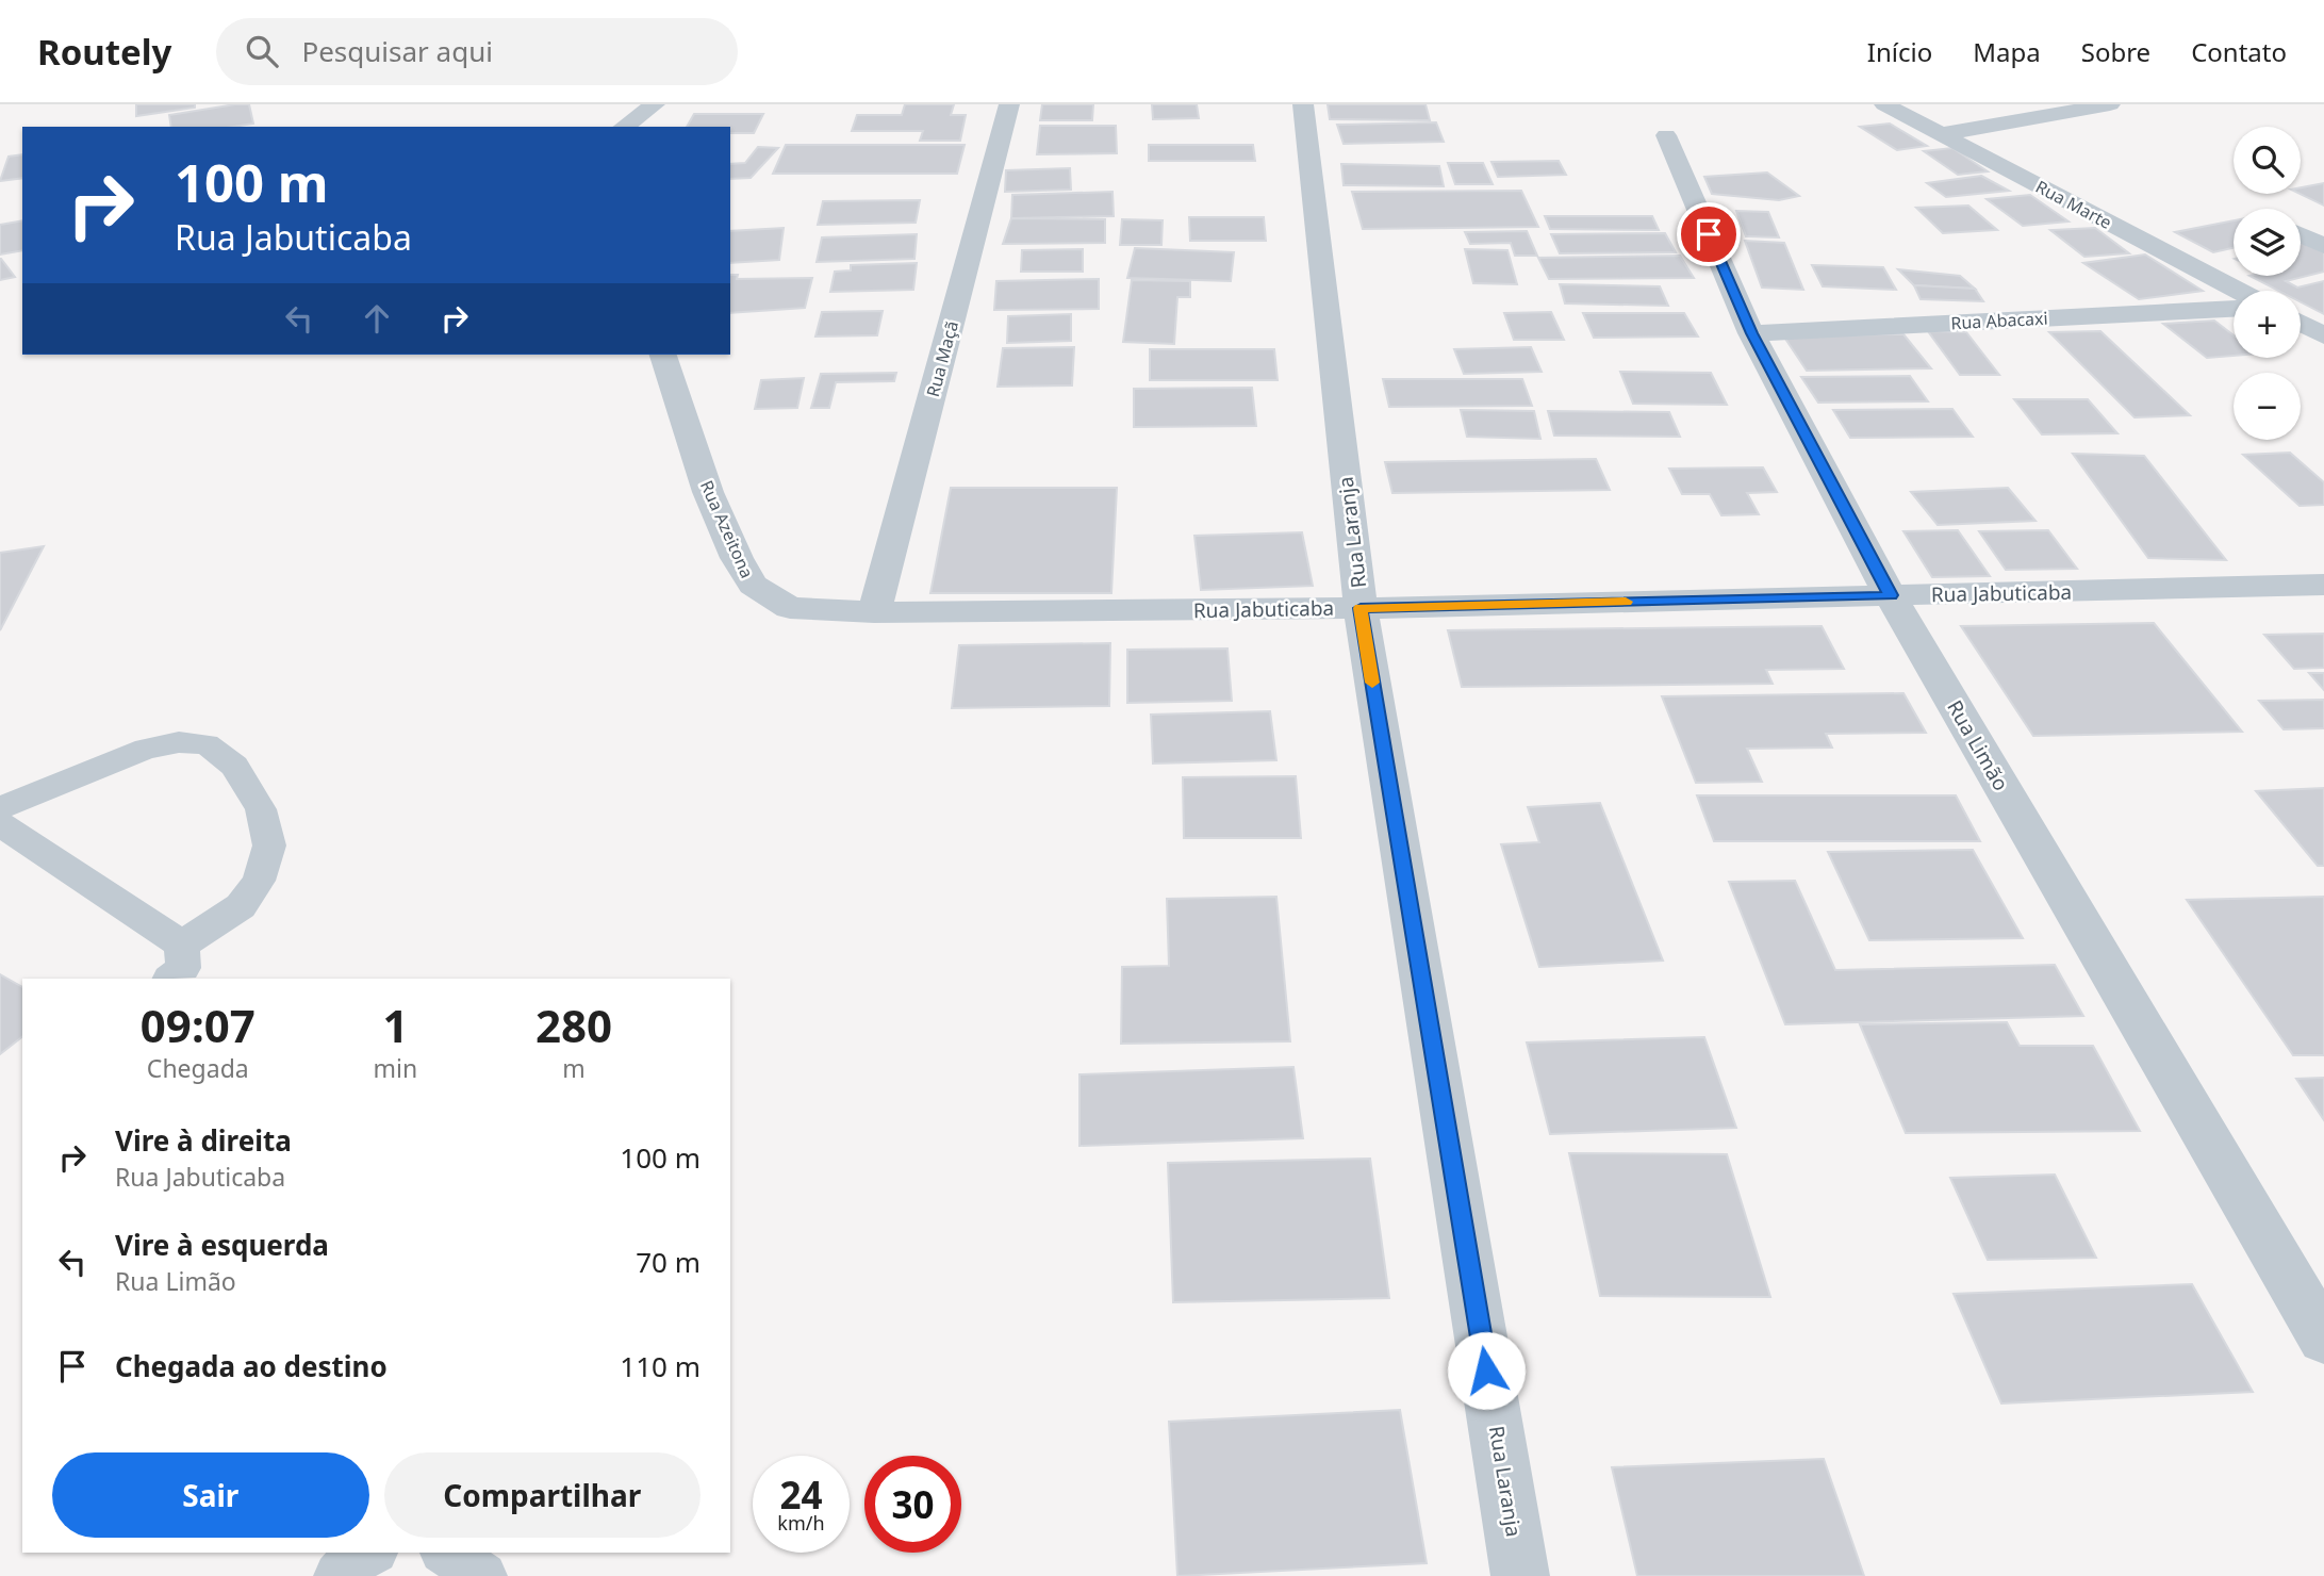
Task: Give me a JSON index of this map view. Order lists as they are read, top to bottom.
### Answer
{
  "streets": {
    "street": [
      "Rua Marte",
      "Rua Abacaxi",
      "Rua Maçã",
      "Rua Azeitona",
      "Rua Laranja",
      "Rua Jabuticaba",
      "Rua Limão"
    ]
  },
  "crossings": [
    ["Rua Abacaxi", "Rua Limão"],
    ["Rua Maçã", "Rua Azeitona"],
    ["Rua Maçã", "Rua Jabuticaba"],
    ["Rua Azeitona", "Rua Jabuticaba"],
    ["Rua Laranja", "Rua Jabuticaba"],
    ["Rua Jabuticaba", "Rua Limão"]
  ],
  "page": {
    "header": "Routely",
    "search": "Pesquisar aqui",
    "nav": [
      "Início",
      "Mapa",
      "Sobre",
      "Contato"
    ],
    "map_buttons": ["+", "−"],
    "turn": ["100 m", "Rua Jabuticaba"],
    "eta": [
      "09:07",
      "Chegada",
      "1",
      "min",
      "280",
      "m"
    ],
    "list": [
      {
        "name": "Vire à direita",
        "note": "Rua Jabuticaba",
        "value": "100 m"
      },
      {
        "name": "Vire à esquerda",
        "note": "Rua Limão",
        "value": "70 m"
      },
      {
        "name": "Chegada ao destino",
        "value": "110 m"
      }
    ],
    "buttons": ["Sair", "Compartilhar"],
    "speed": "24 km/h",
    "limit": "30"
  }
}
